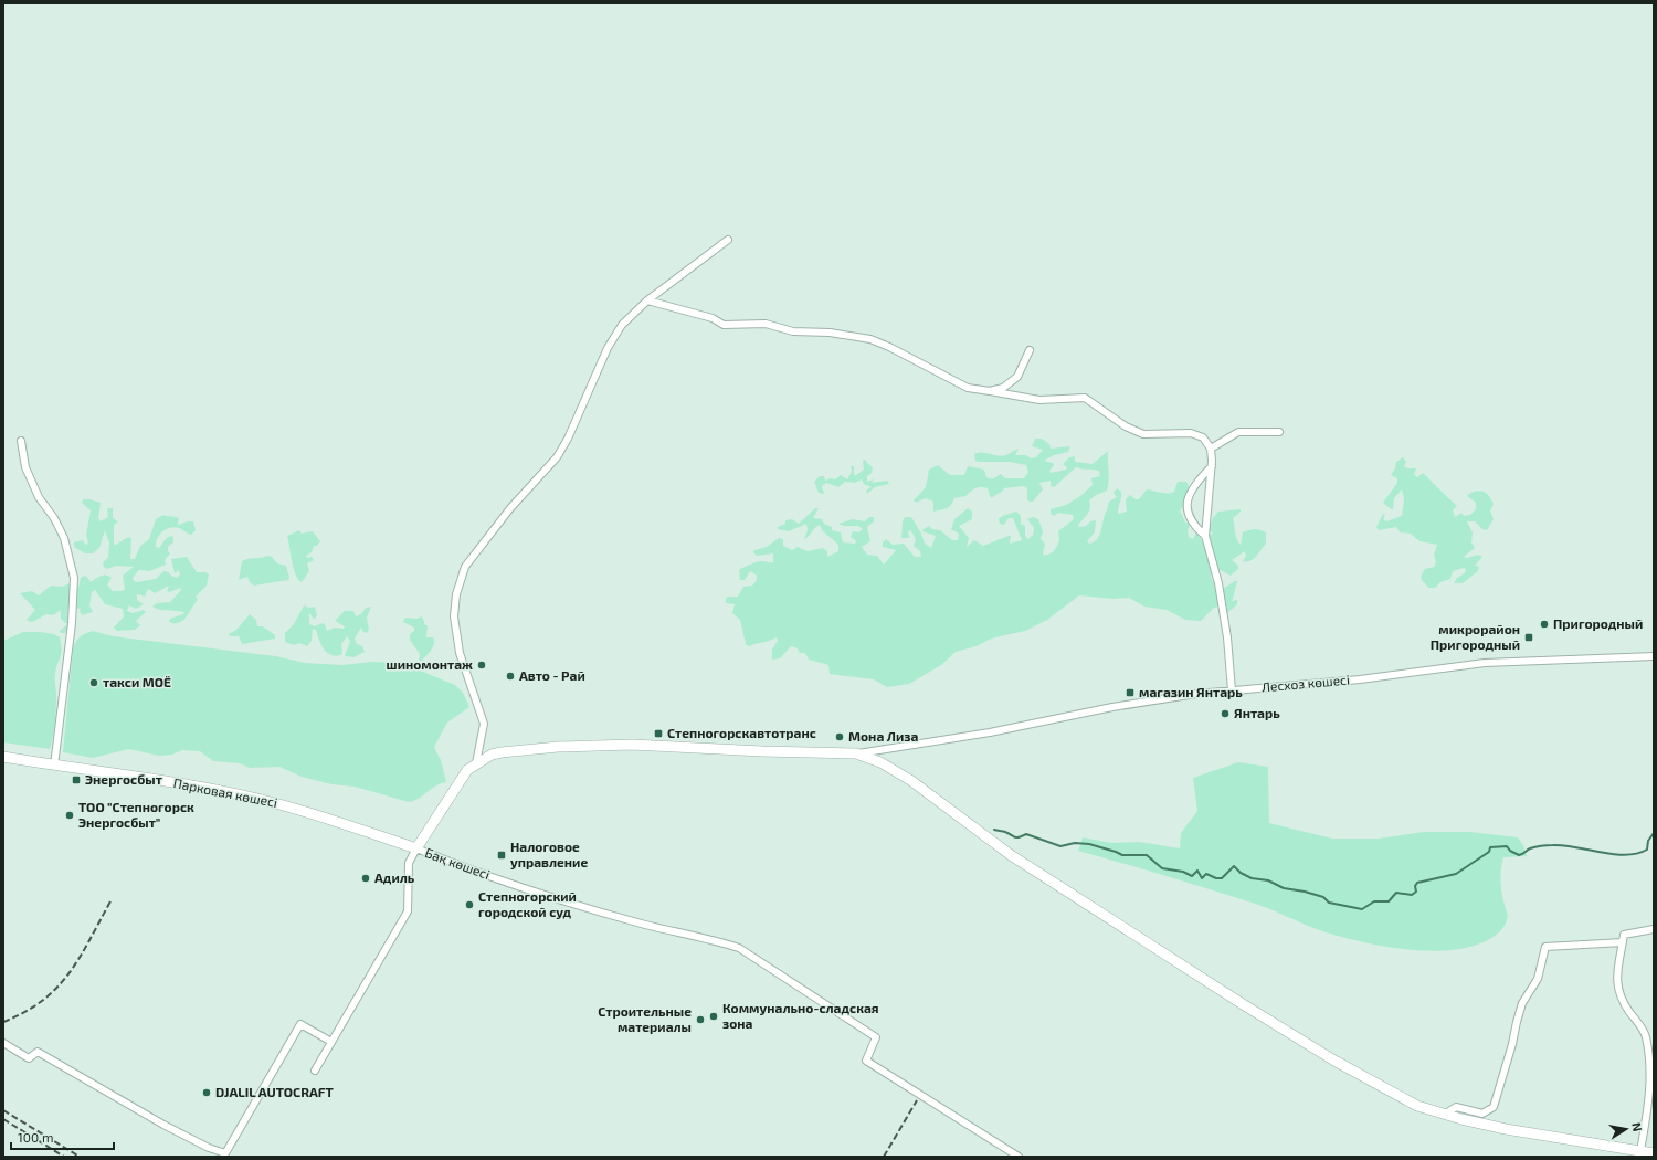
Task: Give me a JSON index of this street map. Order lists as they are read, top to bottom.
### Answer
{
  "streets": {
    "street": ["Лесхоз көшесі", "Парковая көшесі", "Бақ көшесі"]
  },
  "crossings": [
    ["Парковая көшесі", "Бақ көшесі"]
  ],
  "places": {
    "other": [
      "Пригородный",
      "шиномонтаж",
      "Авто - Рай",
      "такси МОЁ",
      "Янтарь",
      "Мона Лиза",
      "ТОО \"Степногорск Энергосбыт\"",
      "Адиль",
      "Степногорский городской суд",
      "Коммунально-сладская зона",
      "Строительные материалы",
      "DJALIL AUTOCRAFT"
    ],
    "transit": [
      "микрорайон Пригородный",
      "магазин Янтарь",
      "Степногорскавтотранс",
      "Энергосбыт",
      "Налоговое управление"
    ]
  },
  "scale_bar": "100 m",
  "north": "right"
}
